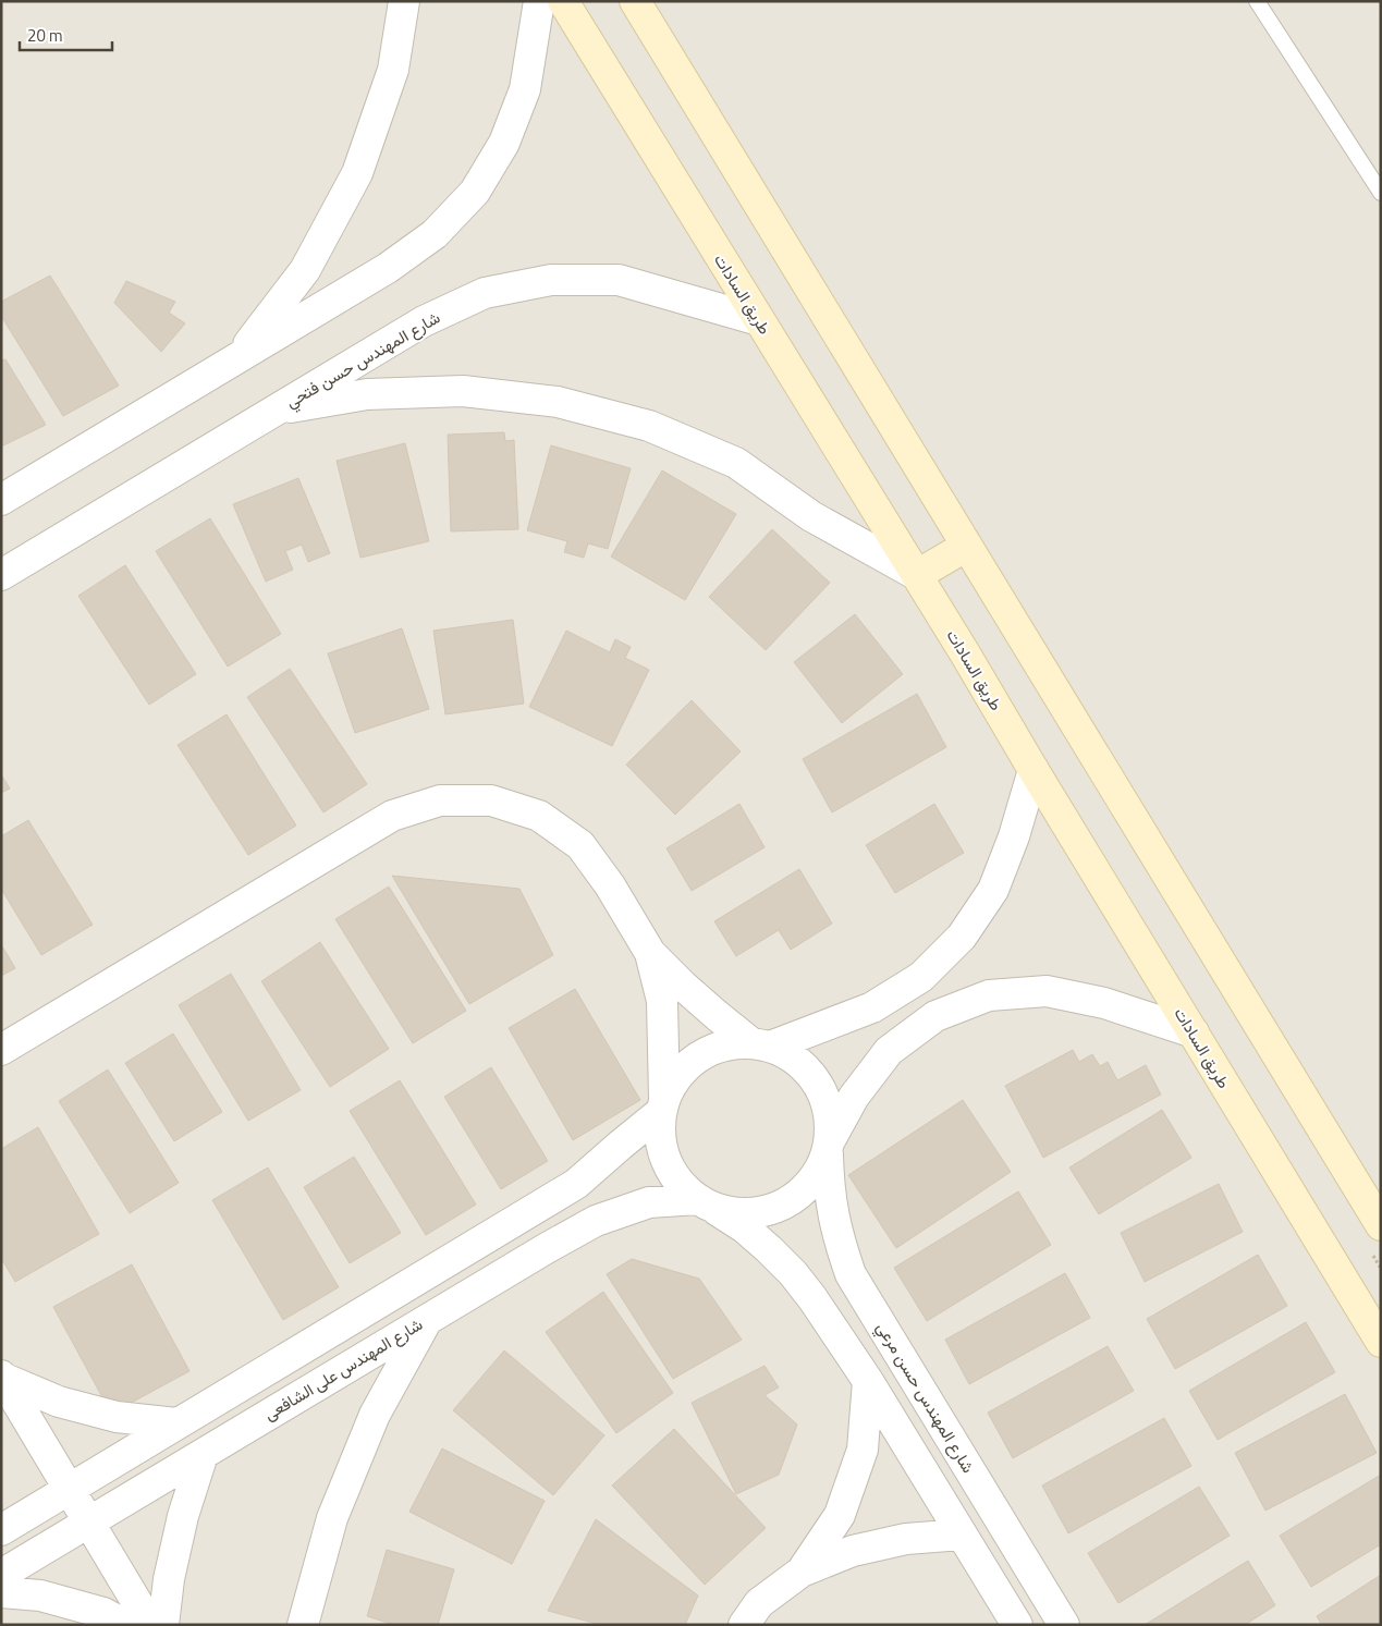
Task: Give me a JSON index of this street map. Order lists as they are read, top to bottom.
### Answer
{
  "streets": {
    "main road": ["طريق السادات"],
    "street": ["شارع المهندس حسن فتحي", "شارع المهندس على الشافعى", "شارع المهندس حسن مرعي"]
  },
  "crossings": [
    ["طريق السادات", "شارع المهندس حسن فتحي"],
    ["شارع المهندس على الشافعى", "شارع المهندس حسن مرعي"]
  ],
  "scale_bar": "20 m"
}
